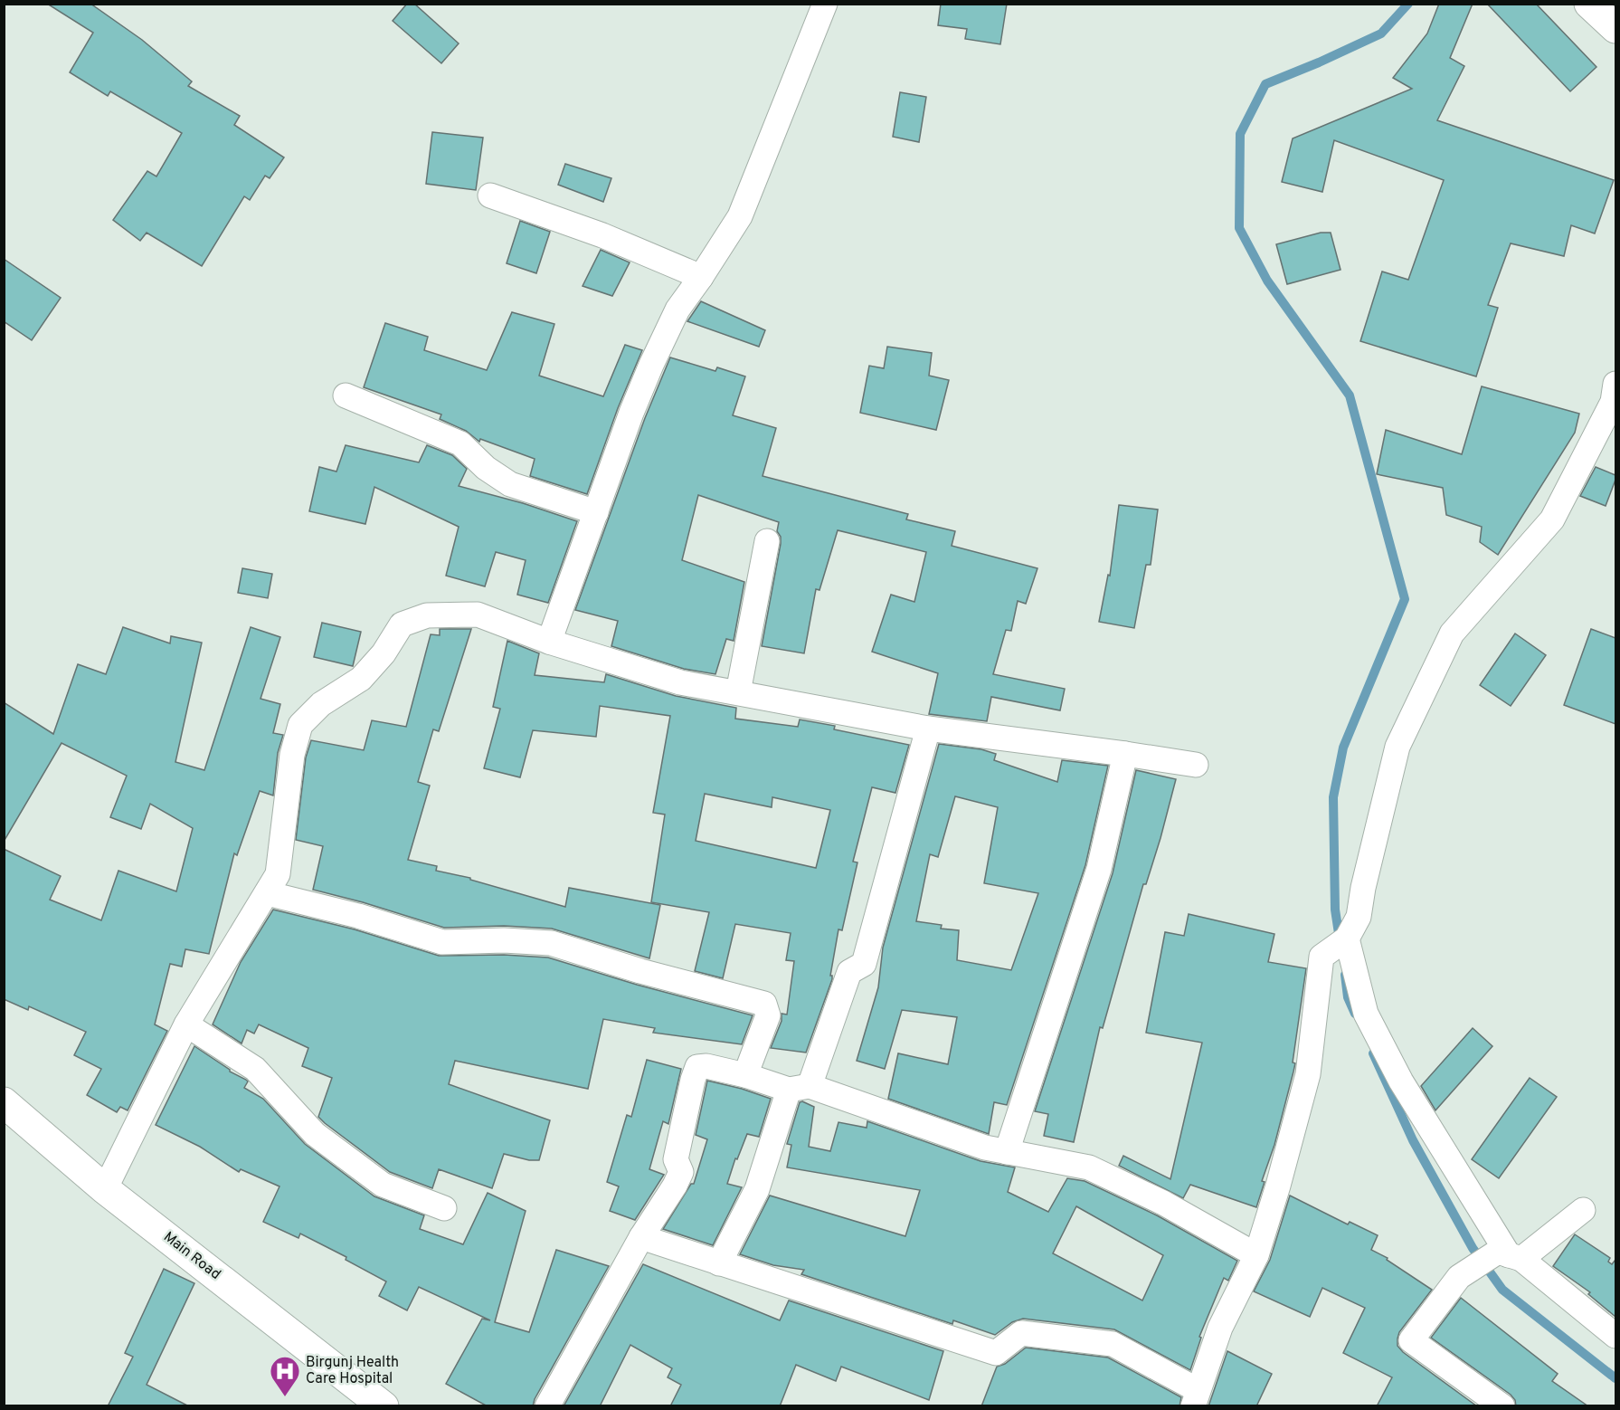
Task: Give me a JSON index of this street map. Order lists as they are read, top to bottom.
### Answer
{
  "streets": {
    "main road": ["Main Road"]
  },
  "places": {
    "hospital": ["Birgunj Health Care Hospital"]
  }
}
